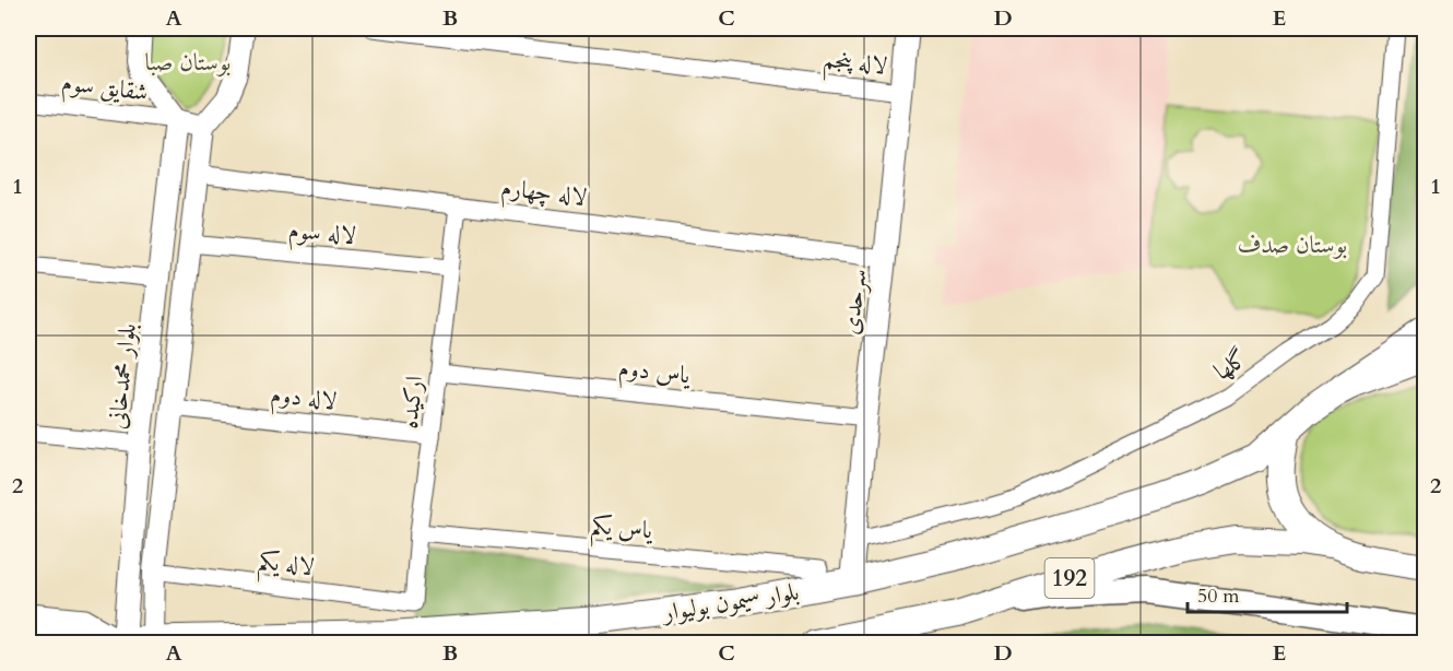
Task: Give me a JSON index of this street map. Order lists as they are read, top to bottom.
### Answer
{
  "streets": {
    "main road": ["192", "بلوار سیمون بولیوار"],
    "street": [
      "لاله پنجم",
      "شقایق سوم",
      "لاله چهارم",
      "لاله سوم",
      "سرحدی",
      "گلها",
      "یاس دوم",
      "بلوار محمدخانی",
      "لاله دوم",
      "ارکیده",
      "یاس یکم",
      "لاله یکم"
    ]
  },
  "crossings": [
    ["لاله پنجم", "سرحدی"],
    ["شقایق سوم", "بلوار محمدخانی"],
    ["لاله چهارم", "سرحدی"],
    ["لاله چهارم", "ارکیده"],
    ["لاله سوم", "ارکیده"],
    ["سرحدی", "گلها"],
    ["سرحدی", "یاس دوم"],
    ["سرحدی", "بلوار سیمون بولیوار"],
    ["یاس دوم", "ارکیده"],
    ["بلوار محمدخانی", "بلوار سیمون بولیوار"],
    ["لاله دوم", "ارکیده"],
    ["ارکیده", "یاس یکم"],
    ["ارکیده", "لاله یکم"]
  ],
  "parks": ["بوستان صبا", "بوستان صدف"],
  "scale_bar": "50 m",
  "grid": {
    "columns": [
      "A",
      "B",
      "C",
      "D",
      "E"
    ],
    "rows": ["1", "2"]
  }
}
